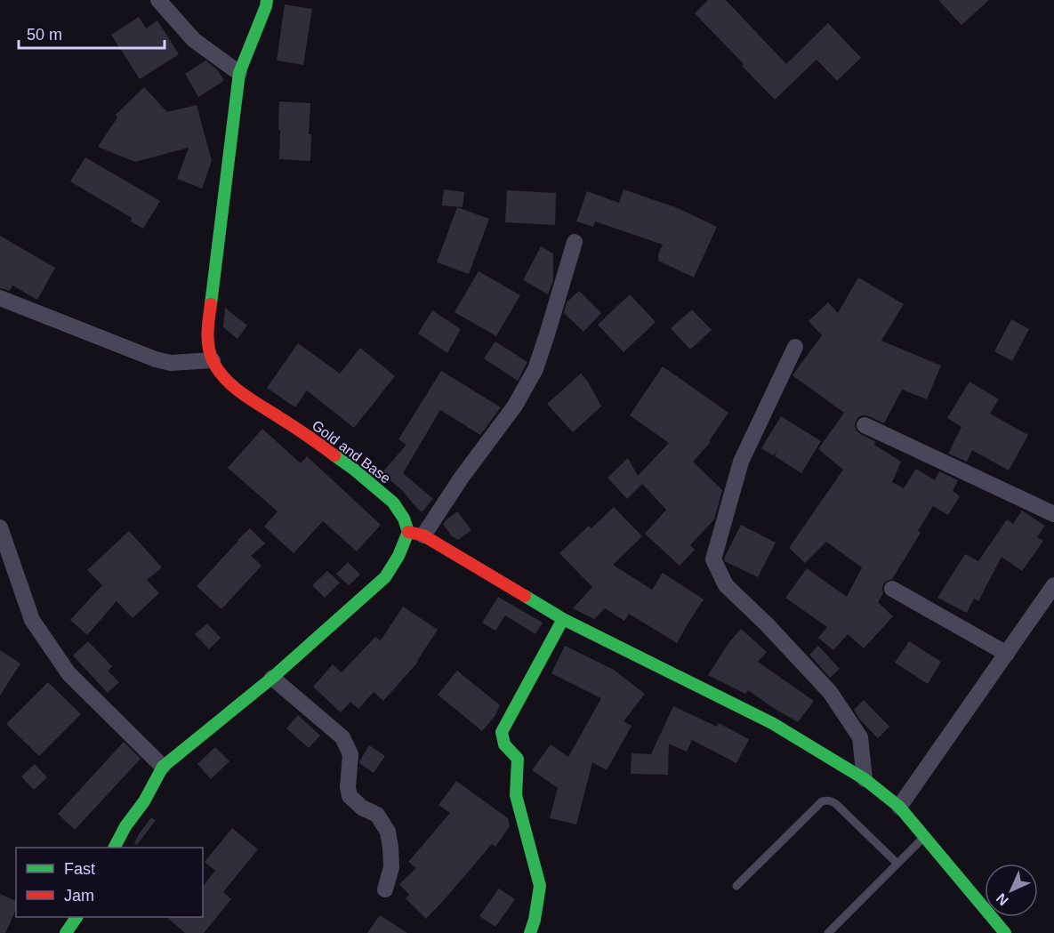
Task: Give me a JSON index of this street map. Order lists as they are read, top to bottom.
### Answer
{
  "streets": {
    "main road": ["Gold and Base"]
  },
  "legend": ["Fast", "Jam"],
  "scale_bar": "50 m",
  "north": "bottom left"
}
